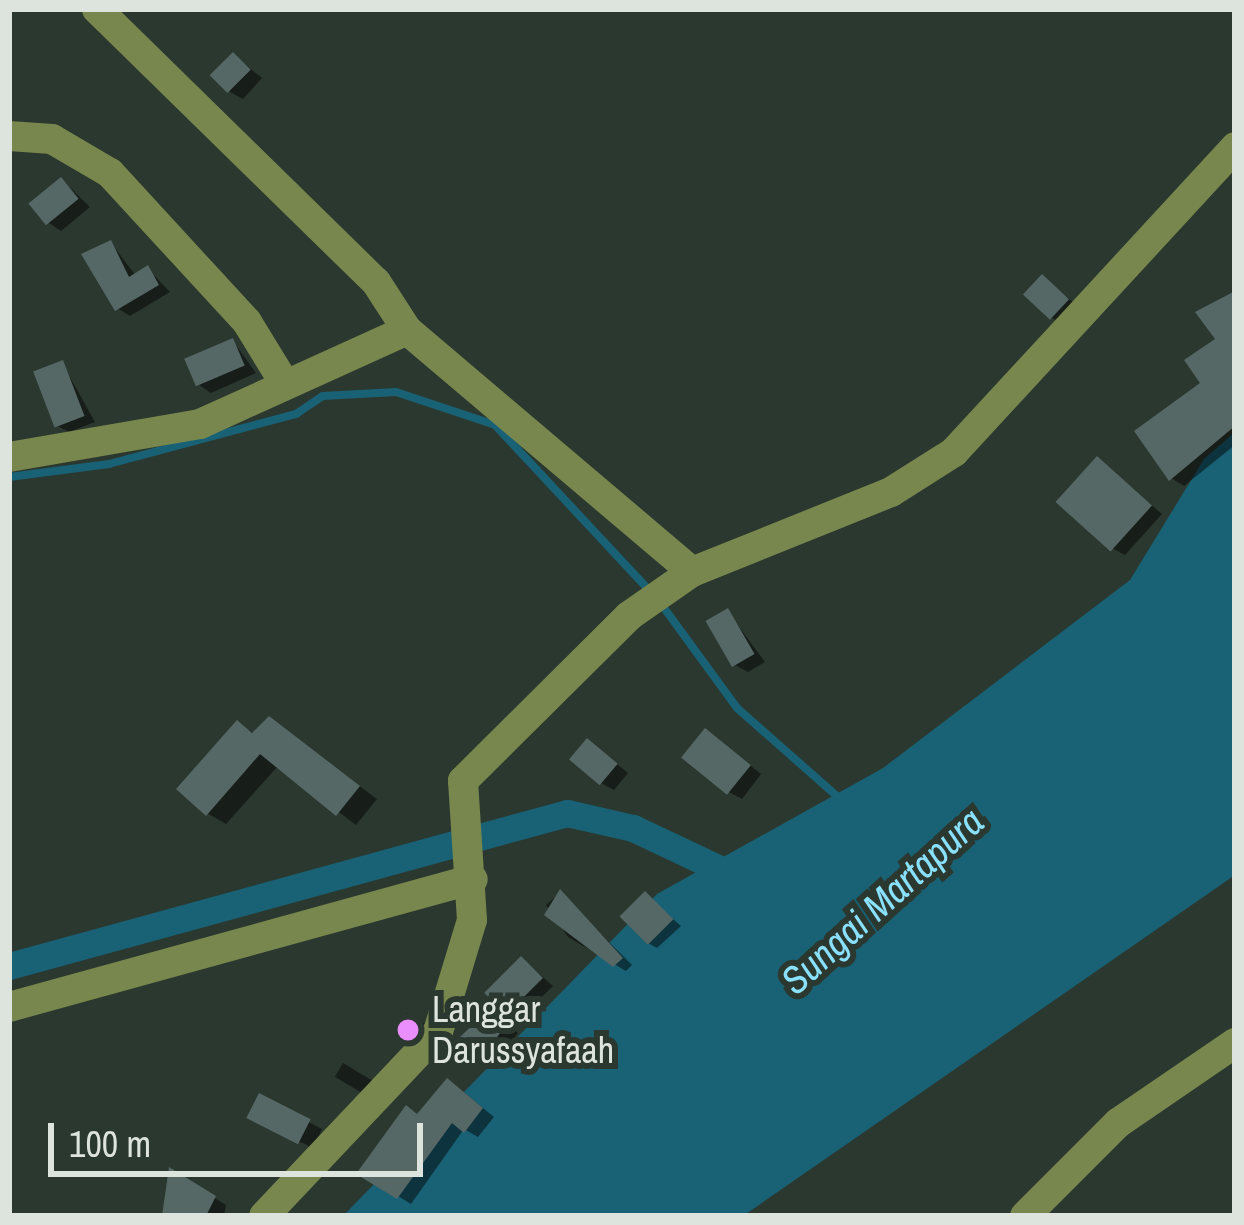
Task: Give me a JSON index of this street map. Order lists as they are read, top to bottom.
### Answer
{
  "water": ["Sungai Martapura"],
  "places": ["Langgar Darussyafaah"],
  "scale_bar": "100 m"
}
